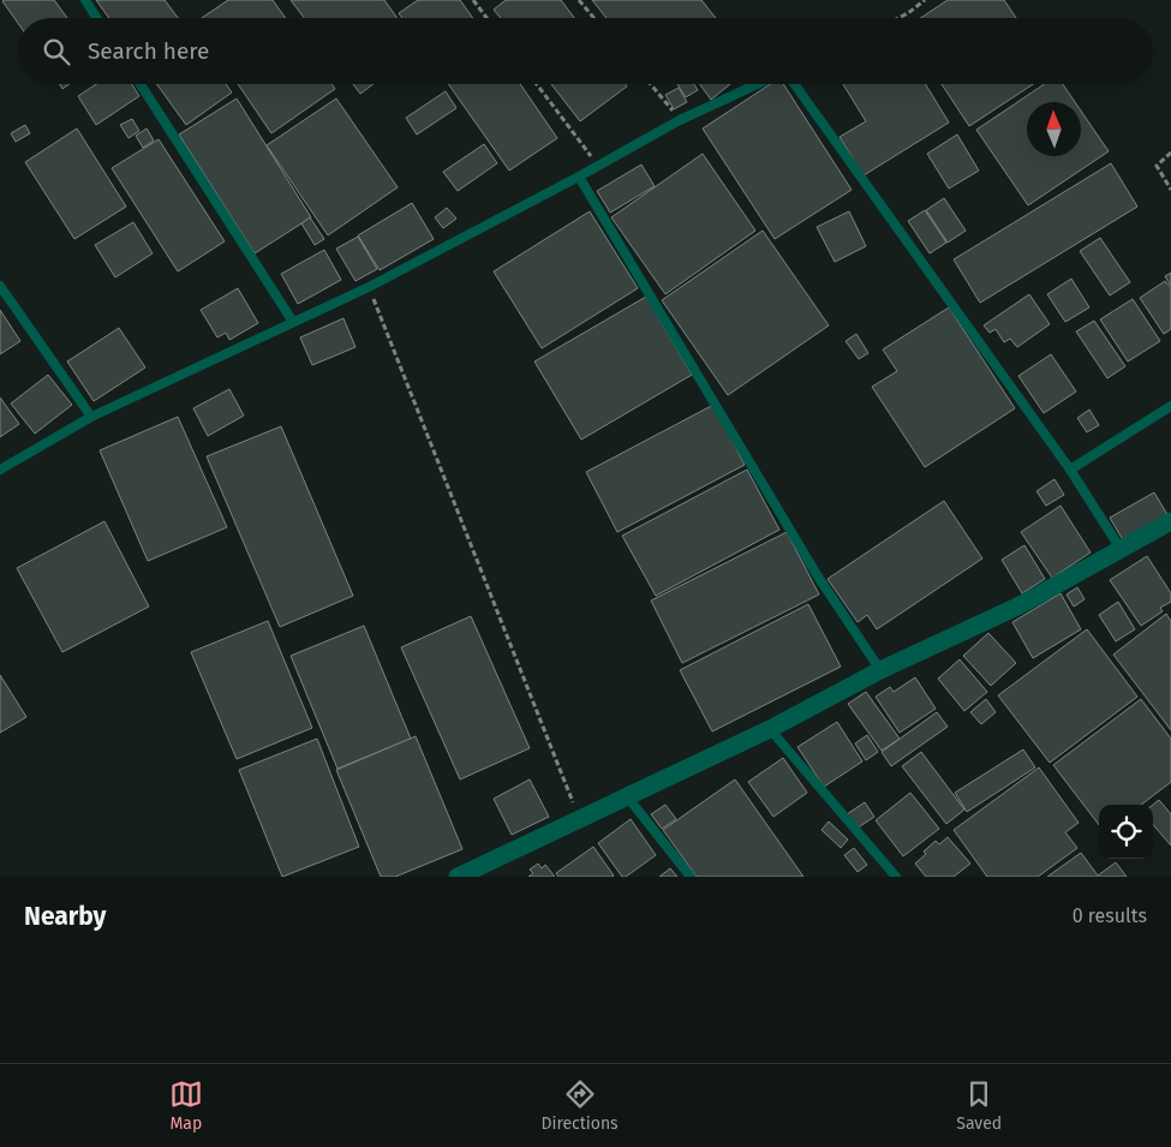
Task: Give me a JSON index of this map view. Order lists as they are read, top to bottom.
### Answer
{
  "north": "top",
  "page": {
    "search": "Search here",
    "heading": ["Nearby", "0 results"],
    "nav": ["Map", "Directions", "Saved"]
  }
}
